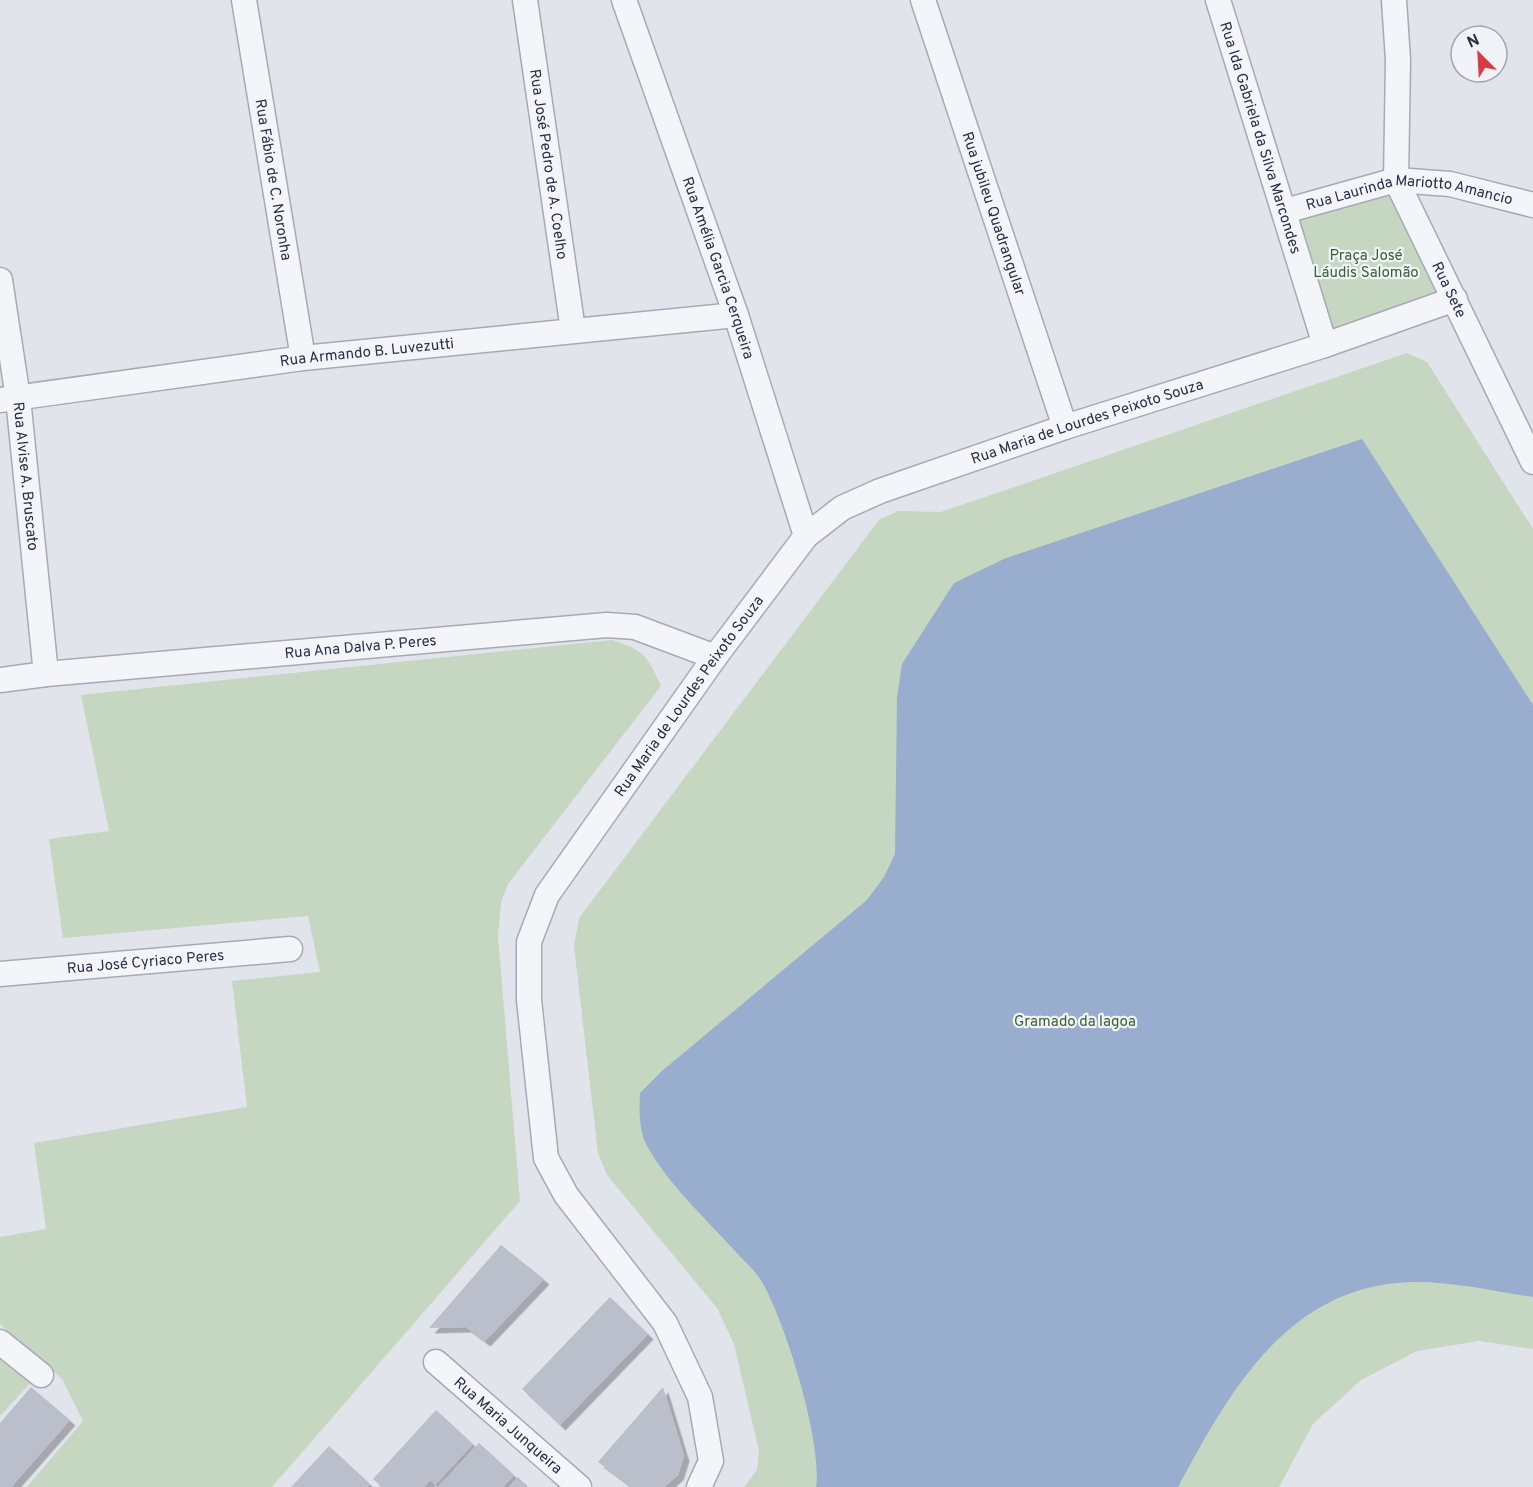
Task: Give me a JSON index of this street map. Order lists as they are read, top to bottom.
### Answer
{
  "streets": {
    "street": [
      "Rua Ida Gabriela da Silva Marcondes",
      "Rua José Pedro de A. Coelho",
      "Rua Fábio de C. Noronha",
      "Rua Laurinda Mariotto Amancio",
      "Rua jubileu Quadrangular",
      "Rua Amélia Garcia Cerqueira",
      "Rua Sete",
      "Rua Armando B. Luvezutti",
      "Rua Maria de Lourdes Peixoto Souza",
      "Rua Alvise A. Bruscato",
      "Rua Ana Dalva P. Peres",
      "Rua José Cyriaco Peres",
      "Rua Maria Junqueira"
    ]
  },
  "crossings": [
    ["Rua Ida Gabriela da Silva Marcondes", "Rua Laurinda Mariotto Amancio"],
    ["Rua Ida Gabriela da Silva Marcondes", "Rua Maria de Lourdes Peixoto Souza"],
    ["Rua José Pedro de A. Coelho", "Rua Armando B. Luvezutti"],
    ["Rua Fábio de C. Noronha", "Rua Armando B. Luvezutti"],
    ["Rua Laurinda Mariotto Amancio", "Rua Sete"],
    ["Rua jubileu Quadrangular", "Rua Maria de Lourdes Peixoto Souza"],
    ["Rua Amélia Garcia Cerqueira", "Rua Armando B. Luvezutti"],
    ["Rua Amélia Garcia Cerqueira", "Rua Maria de Lourdes Peixoto Souza"],
    ["Rua Sete", "Rua Maria de Lourdes Peixoto Souza"],
    ["Rua Armando B. Luvezutti", "Rua Alvise A. Bruscato"],
    ["Rua Maria de Lourdes Peixoto Souza", "Rua Ana Dalva P. Peres"],
    ["Rua Alvise A. Bruscato", "Rua Ana Dalva P. Peres"]
  ],
  "parks": ["Praça José Láudis Salomão", "Gramado da lagoa"],
  "north": "top left"
}
